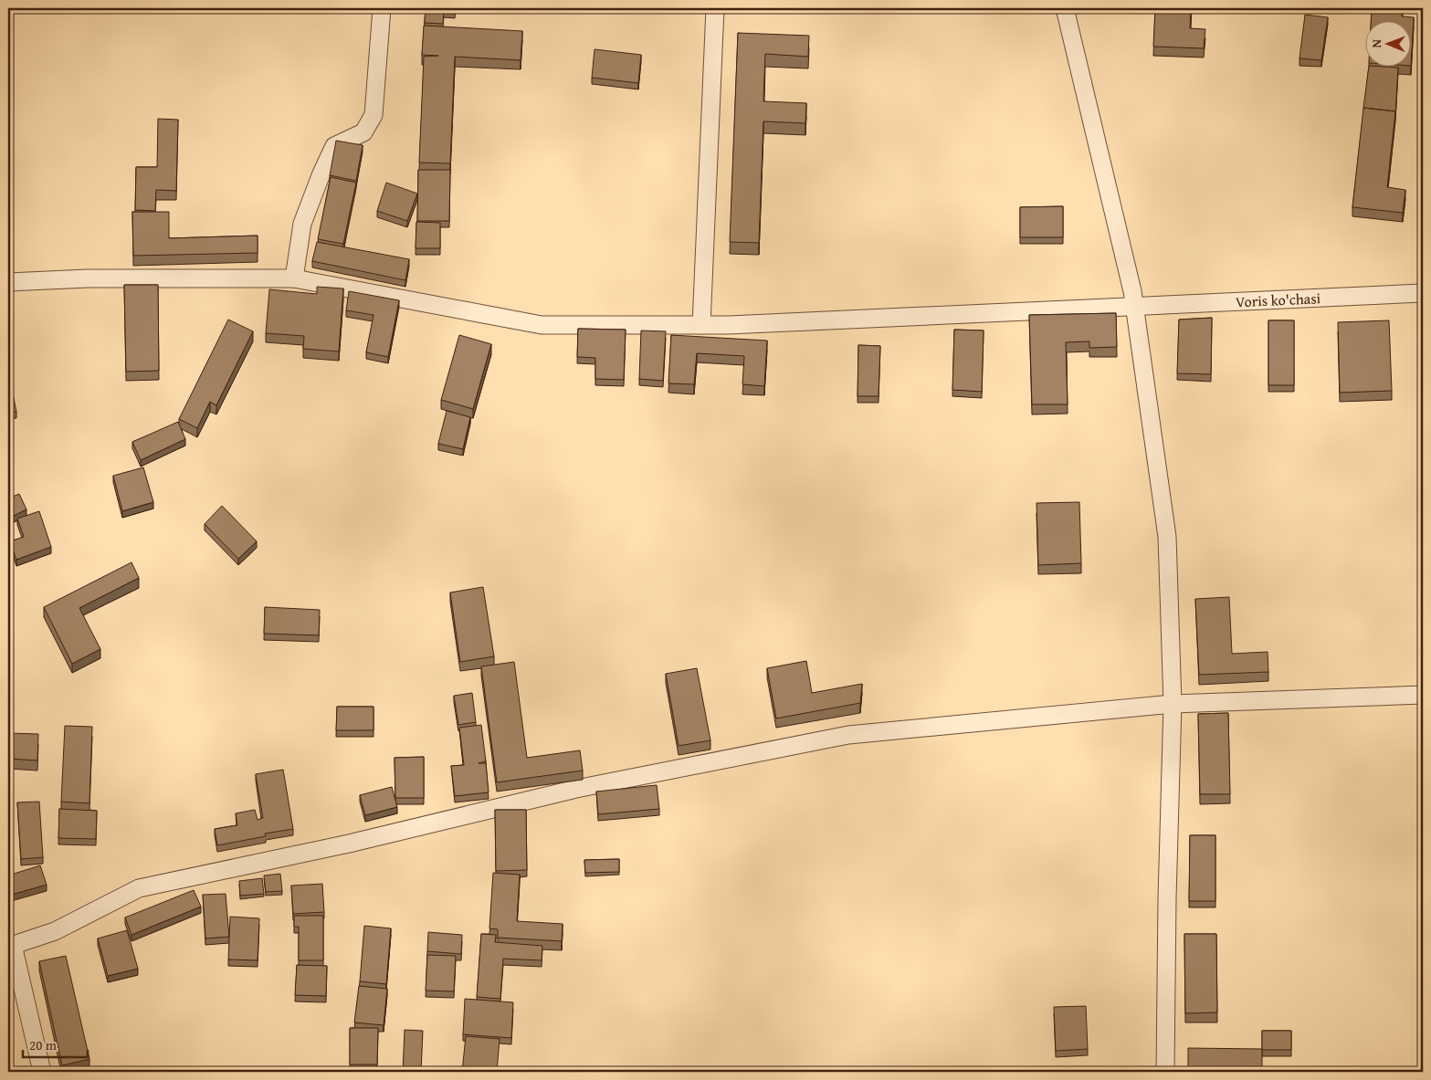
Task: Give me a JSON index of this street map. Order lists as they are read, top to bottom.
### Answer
{
  "streets": {
    "street": ["Voris ko'chasi"]
  },
  "scale_bar": "20 m",
  "north": "left"
}
